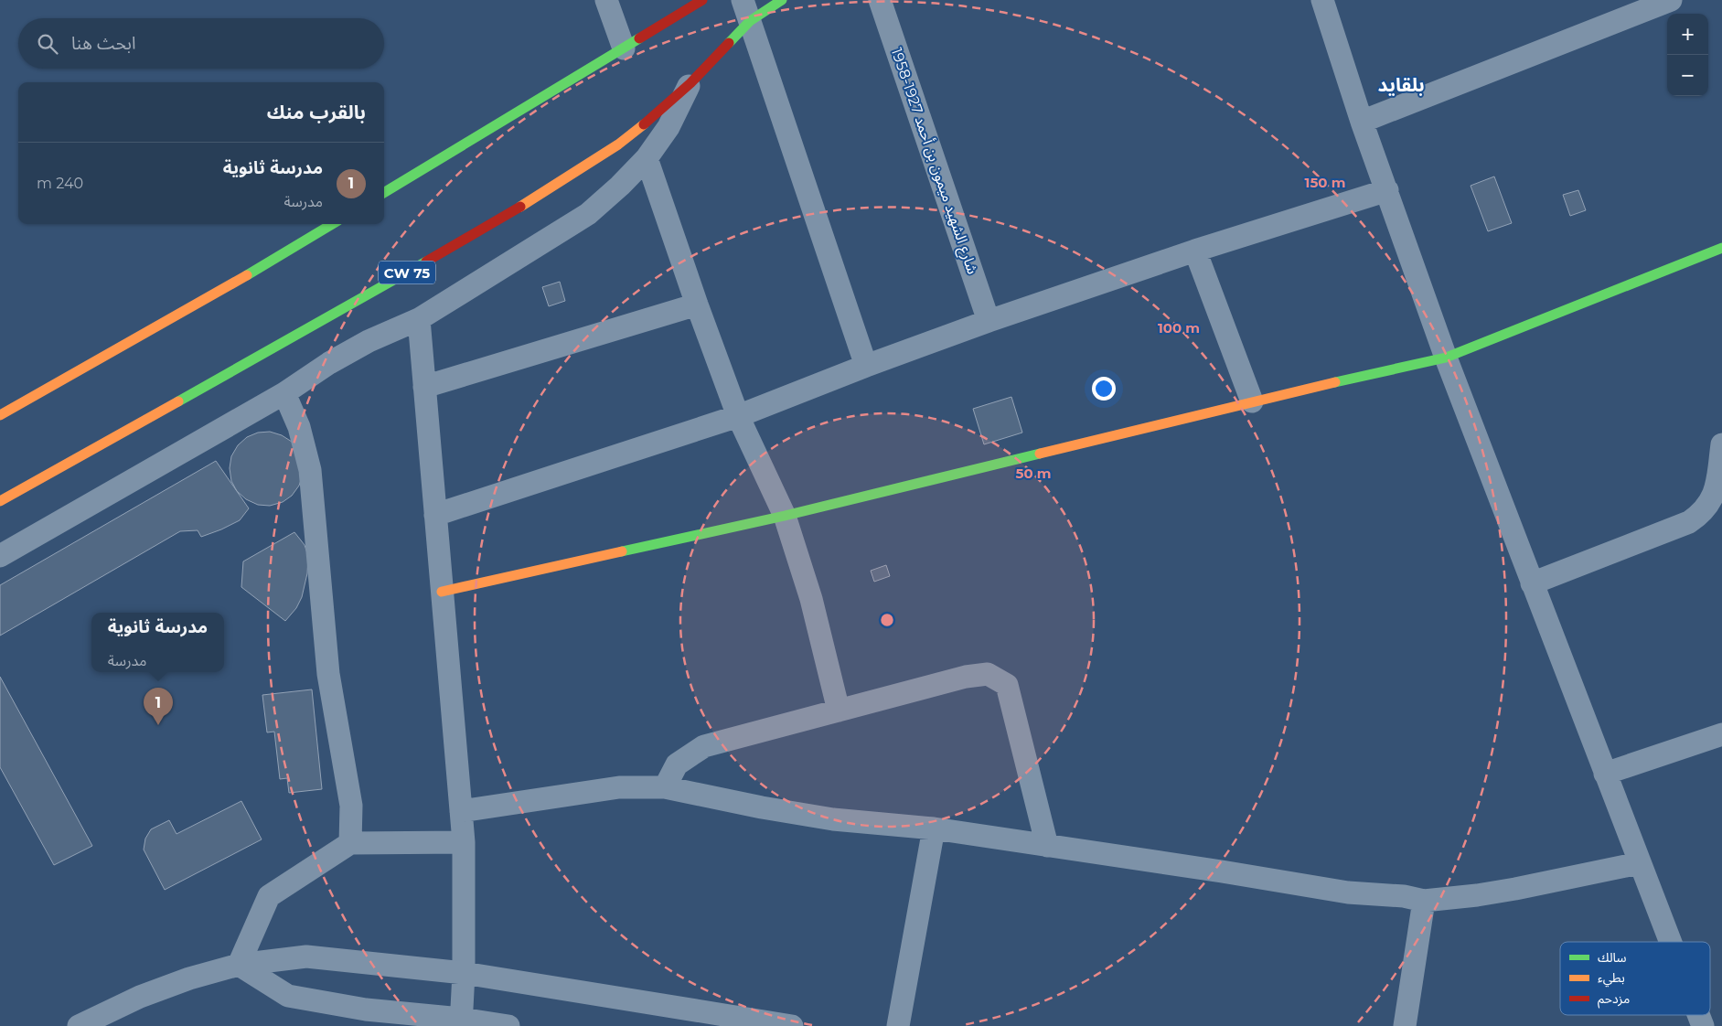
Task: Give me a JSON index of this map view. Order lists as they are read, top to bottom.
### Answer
{
  "streets": {
    "main road": ["CW 75"],
    "street": ["شارع الشهيد ميمون بن أحمد 1927-1958"]
  },
  "districts": ["بلقايد"],
  "legend": ["سالك", "بطيء", "مزدحم"],
  "page": {
    "map_buttons": ["+", "−"],
    "search": "ابحث هنا",
    "heading": "بالقرب منك",
    "list": [
      {
        "mark": "1",
        "name": "مدرسة ثانوية",
        "note": "مدرسة",
        "value": "240 m"
      }
    ],
    "popup": ["مدرسة ثانوية", "مدرسة"],
    "pins": "1"
  },
  "rings": ["150 m", "100 m", "50 m"]
}
